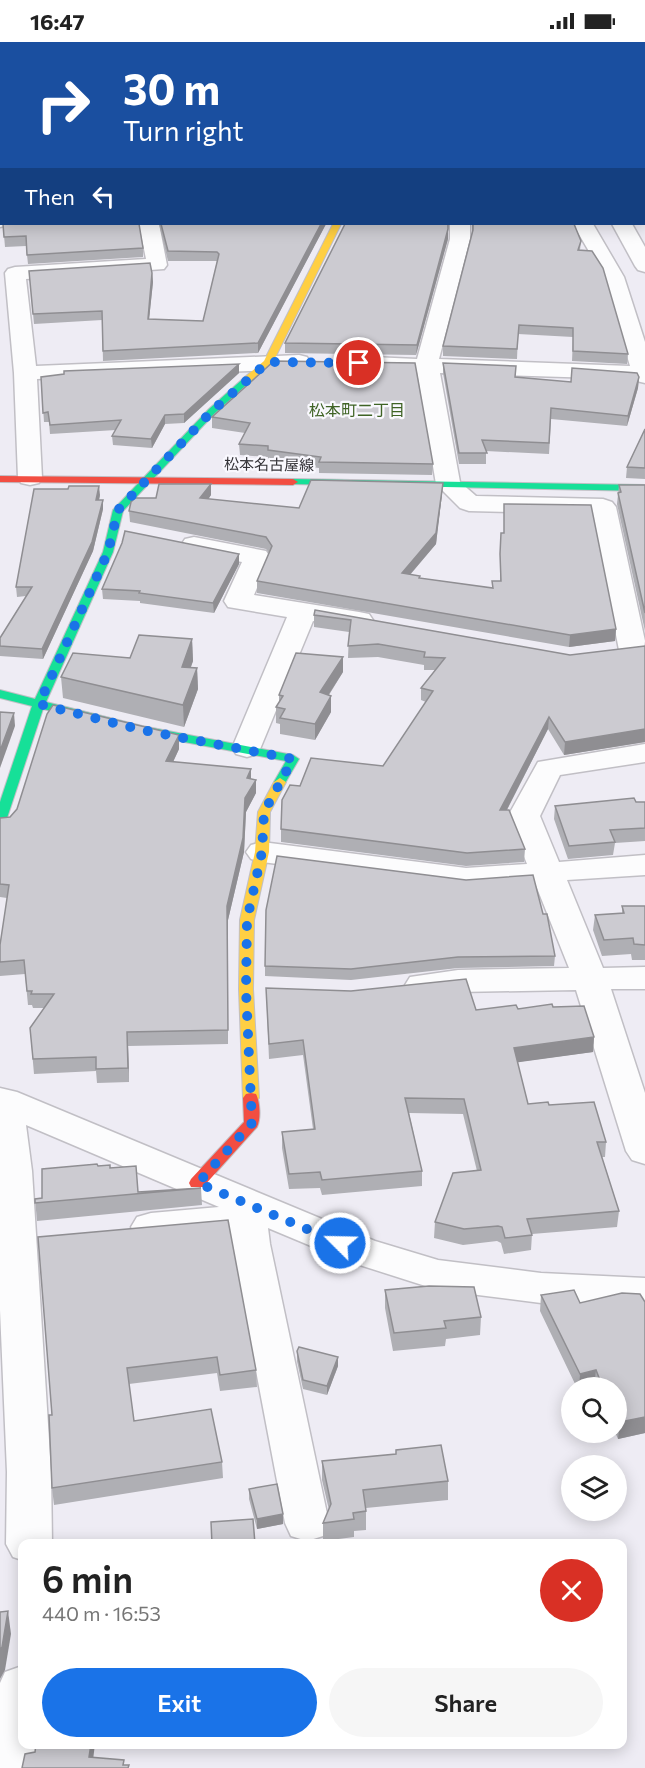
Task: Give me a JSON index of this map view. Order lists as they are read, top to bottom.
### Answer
{
  "streets": {
    "street": ["松本名古屋線"]
  },
  "districts": ["松本町二丁目"],
  "page": {
    "status": "16:47",
    "turn": ["30 m", "Turn right"],
    "then": "Then",
    "heading": ["6 min", "440 m · 16:53"],
    "buttons": ["Exit", "Share"]
  }
}
